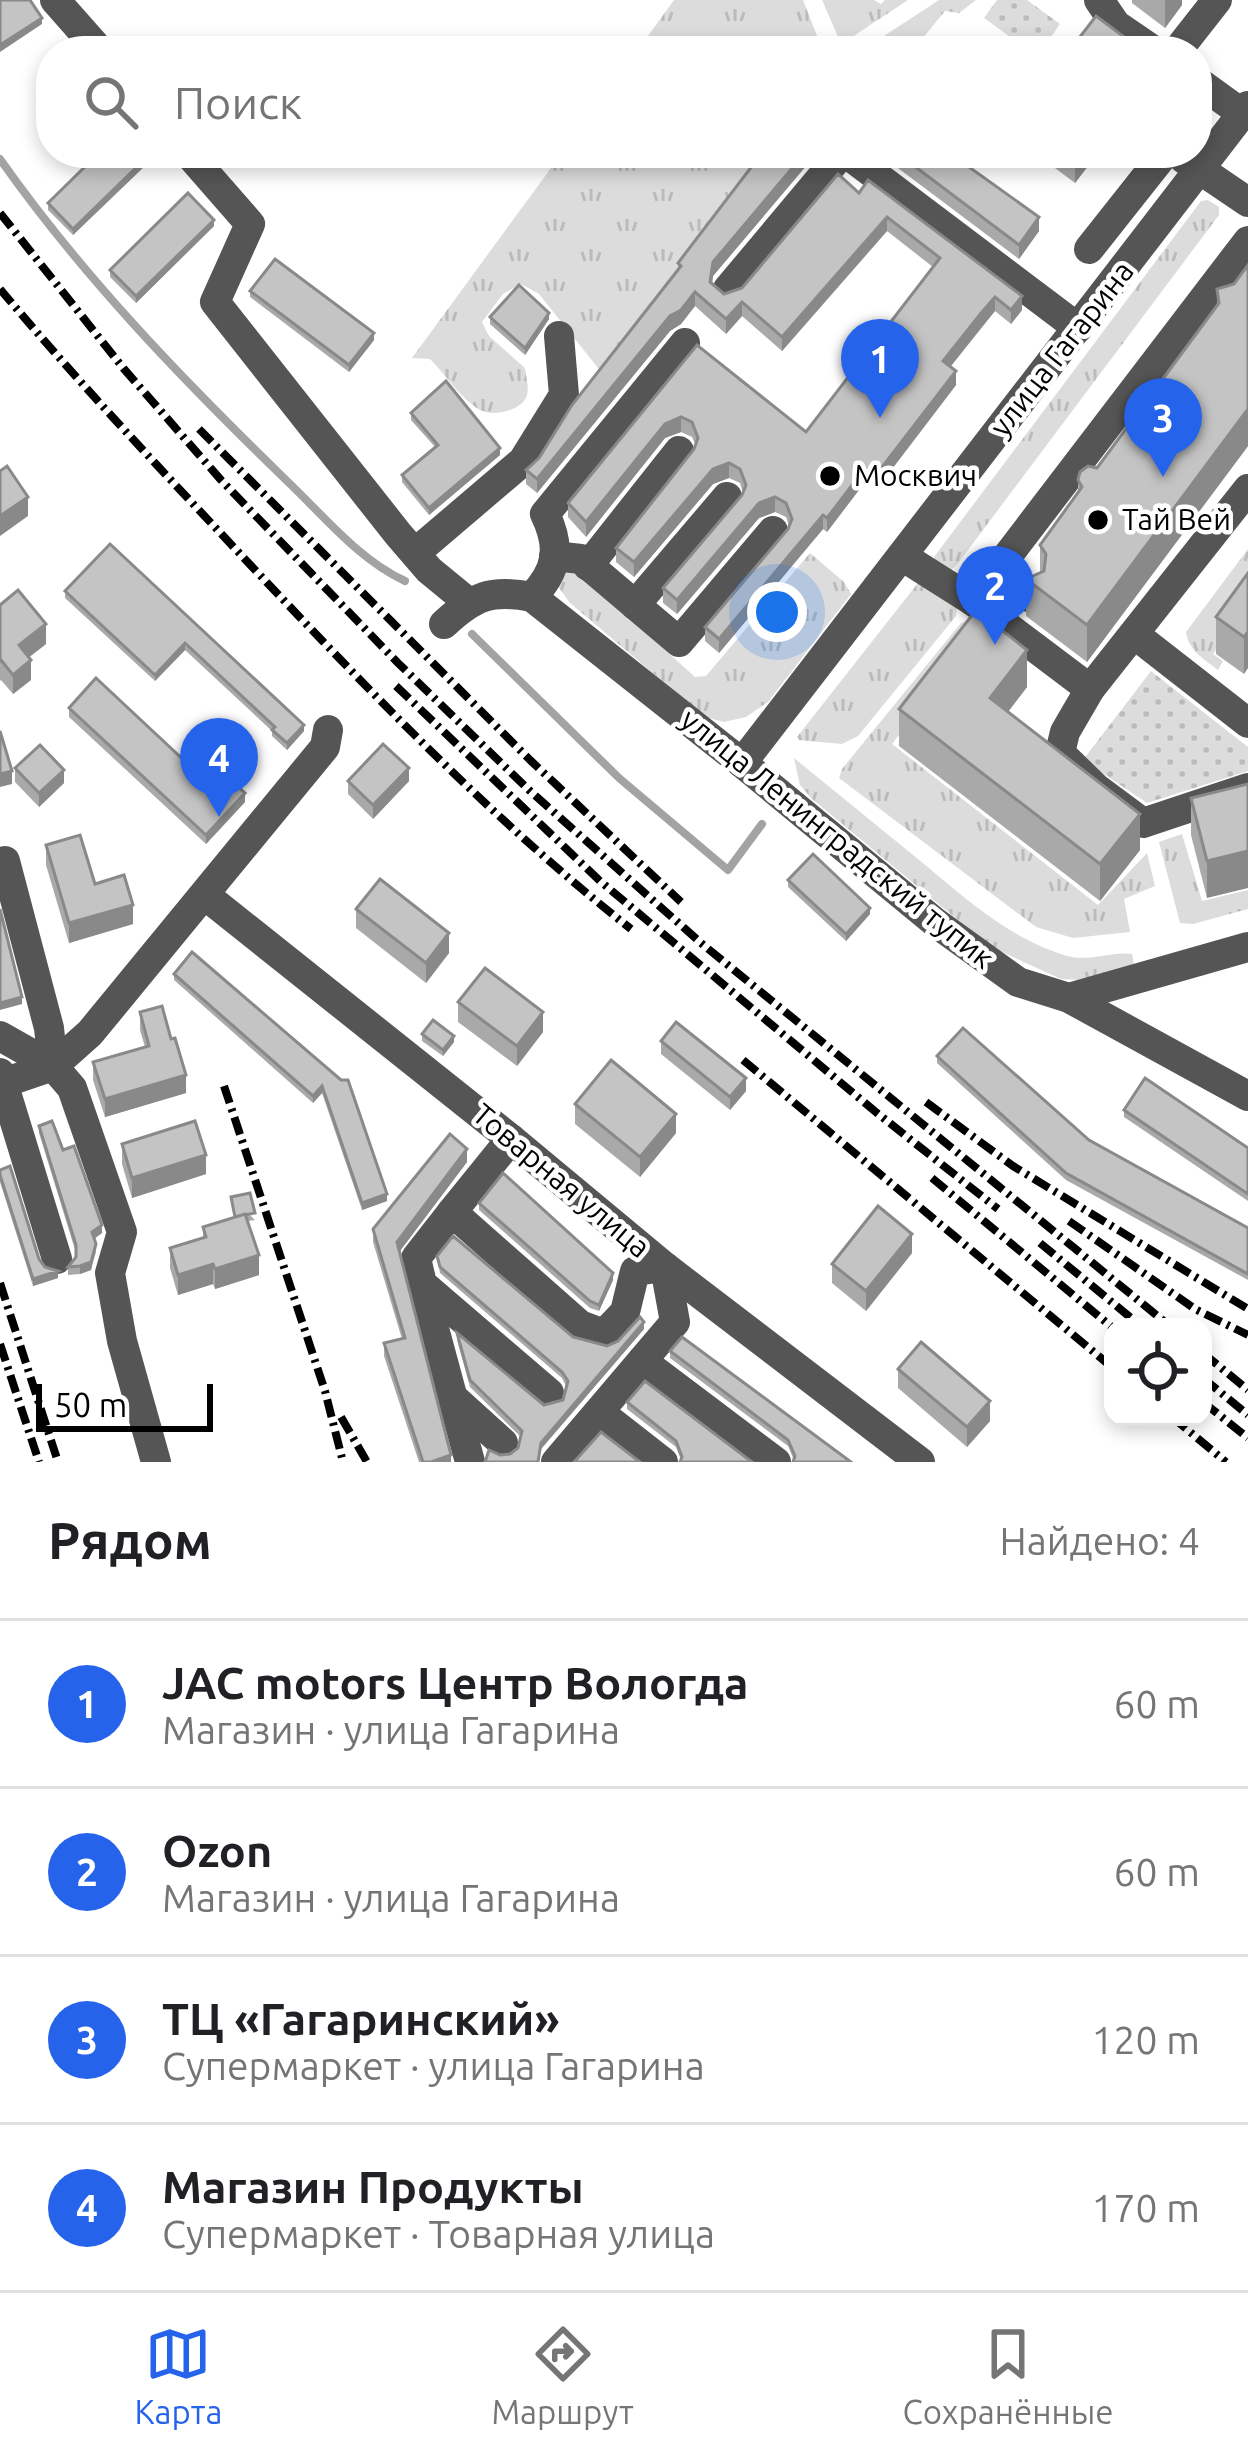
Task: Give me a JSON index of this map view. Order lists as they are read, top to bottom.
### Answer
{
  "streets": {
    "street": ["улица Гагарина", "улица Ленинградский тупик", "Товарная улица"]
  },
  "crossings": [
    ["улица Гагарина", "улица Ленинградский тупик"]
  ],
  "places": ["Москвич", "Тай Вей"],
  "scale_bar": "50 m",
  "page": {
    "search": "Поиск",
    "pins": [
      "1",
      "3",
      "2",
      "4"
    ],
    "scale": "50 m",
    "heading": ["Рядом", "Найдено: 4"],
    "list": [
      {
        "mark": "1",
        "name": "JAC motors Центр Вологда",
        "note": "Магазин · улица Гагарина",
        "value": "60 m"
      },
      {
        "mark": "2",
        "name": "Ozon",
        "note": "Магазин · улица Гагарина",
        "value": "60 m"
      },
      {
        "mark": "3",
        "name": "ТЦ «Гагаринский»",
        "note": "Супермаркет · улица Гагарина",
        "value": "120 m"
      },
      {
        "mark": "4",
        "name": "Магазин Продукты",
        "note": "Супермаркет · Товарная улица",
        "value": "170 m"
      }
    ],
    "nav": ["Карта", "Маршрут", "Сохранённые"]
  }
}
